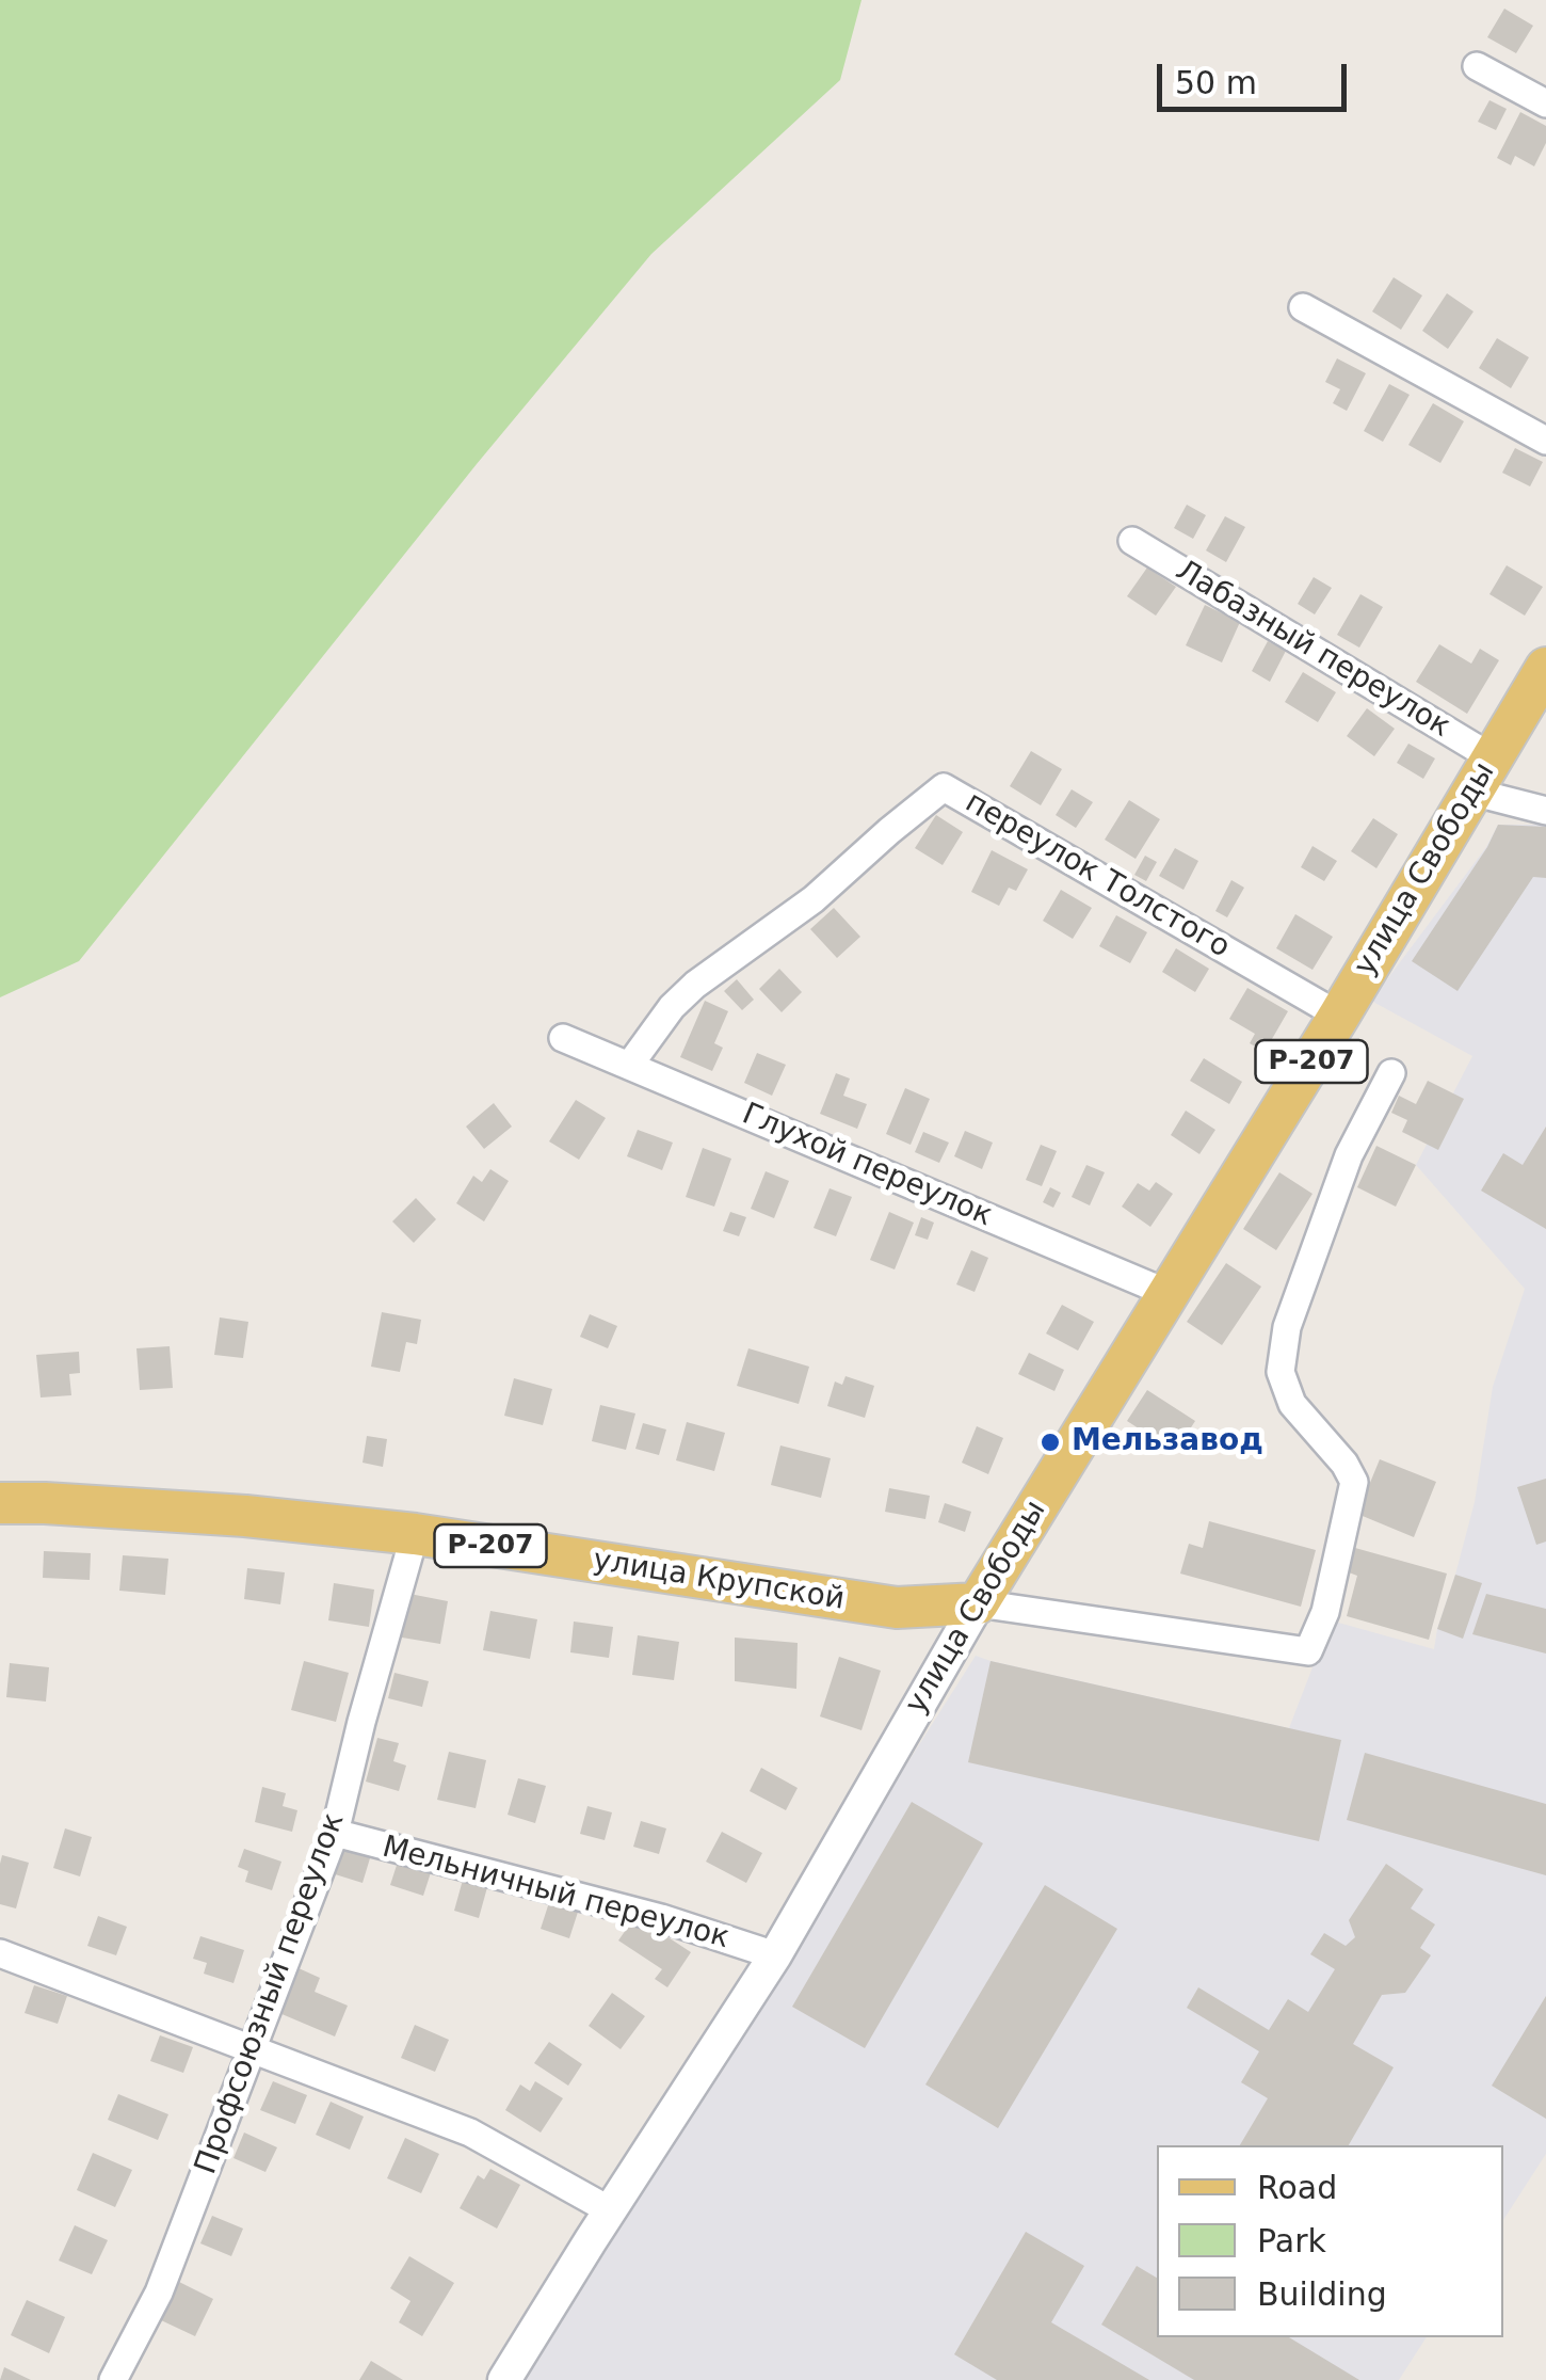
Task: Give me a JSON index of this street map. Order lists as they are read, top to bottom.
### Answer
{
  "streets": {
    "main road": ["улица Свободы", "Р-207", "улица Крупской"],
    "street": [
      "Лабазный переулок",
      "переулок Толстого",
      "Глухой переулок",
      "Мельничный переулок",
      "Профсоюзный переулок"
    ]
  },
  "crossings": [
    ["Лабазный переулок", "улица Свободы"],
    ["улица Свободы", "переулок Толстого"],
    ["улица Свободы", "Глухой переулок"],
    ["улица Свободы", "улица Крупской"],
    ["улица Свободы", "Мельничный переулок"],
    ["переулок Толстого", "Глухой переулок"],
    ["улица Крупской", "Профсоюзный переулок"],
    ["Мельничный переулок", "Профсоюзный переулок"]
  ],
  "places": ["Мельзавод"],
  "legend": ["Road", "Park", "Building"],
  "scale_bar": "50 m"
}
